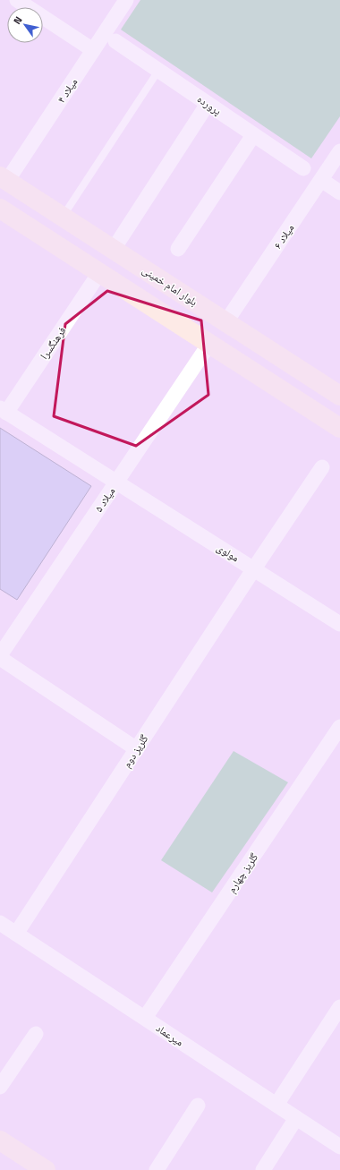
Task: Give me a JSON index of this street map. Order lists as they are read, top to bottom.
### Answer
{
  "streets": {
    "street": [
      "میلاد ۴",
      "پرورده",
      "میلاد ۶",
      "بلوار امام خمینی",
      "فرهنگسرا",
      "میلاد ۵",
      "مولوی",
      "گلریز دوم",
      "گلریز چهارم",
      "میرعماد"
    ]
  },
  "crossings": [
    ["میلاد ۴", "بلوار امام خمینی"],
    ["میلاد ۶", "بلوار امام خمینی"],
    ["فرهنگسرا", "میلاد ۵"],
    ["فرهنگسرا", "مولوی"],
    ["میلاد ۵", "مولوی"],
    ["مولوی", "گلریز دوم"],
    ["گلریز دوم", "میرعماد"],
    ["گلریز چهارم", "میرعماد"]
  ],
  "north": "top left"
}
